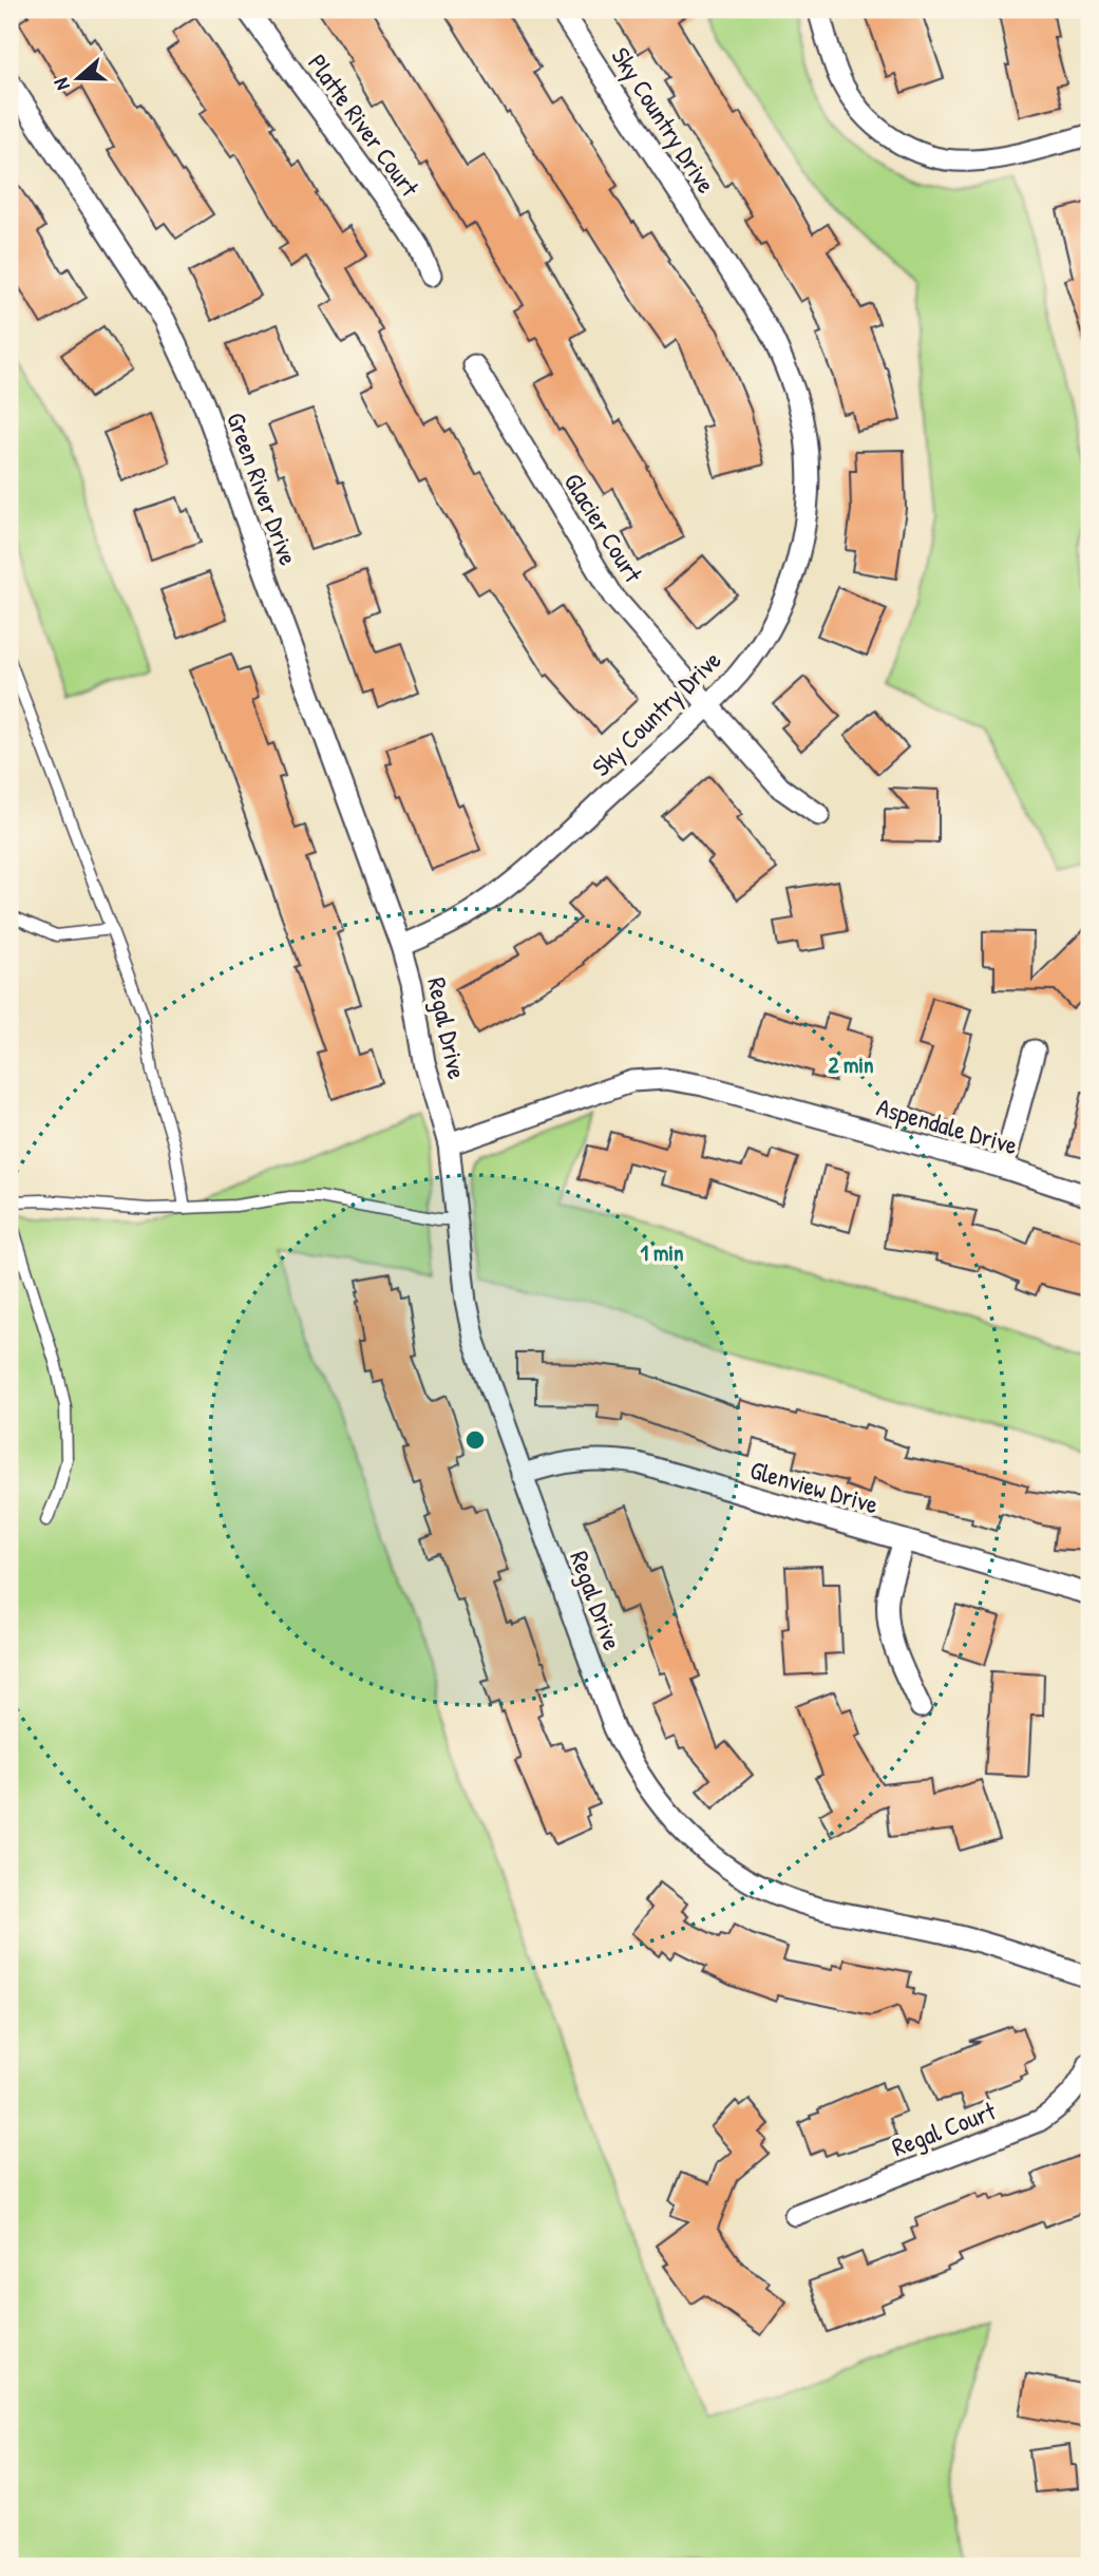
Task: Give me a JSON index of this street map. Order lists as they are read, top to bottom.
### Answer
{
  "streets": {
    "street": [
      "Sky Country Drive",
      "Platte River Court",
      "Green River Drive",
      "Glacier Court",
      "Regal Drive",
      "Aspendale Drive",
      "Glenview Drive",
      "Regal Court"
    ]
  },
  "crossings": [
    ["Sky Country Drive", "Green River Drive"],
    ["Sky Country Drive", "Glacier Court"],
    ["Sky Country Drive", "Regal Drive"],
    ["Green River Drive", "Regal Drive"],
    ["Regal Drive", "Aspendale Drive"],
    ["Regal Drive", "Glenview Drive"]
  ],
  "north": "left",
  "rings": ["2 min", "1 min"]
}
